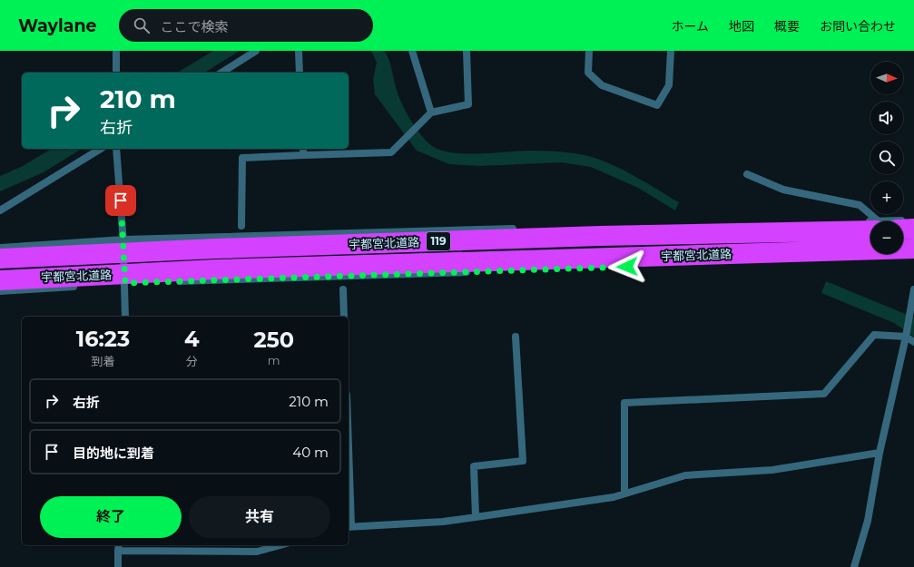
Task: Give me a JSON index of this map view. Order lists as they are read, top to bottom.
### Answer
{
  "streets": {
    "highway": ["119", "宇都宮北道路"]
  },
  "north": "right",
  "page": {
    "header": "Waylane",
    "search": "ここで検索",
    "nav": [
      "ホーム",
      "地図",
      "概要",
      "お問い合わせ"
    ],
    "map_buttons": ["+", "−"],
    "turn": ["210 m", "右折"],
    "eta": [
      "16:23",
      "到着",
      "4",
      "分",
      "250",
      "m"
    ],
    "list": [
      {
        "name": "右折",
        "value": "210 m"
      },
      {
        "name": "目的地に到着",
        "value": "40 m"
      }
    ],
    "buttons": ["終了", "共有"]
  }
}
